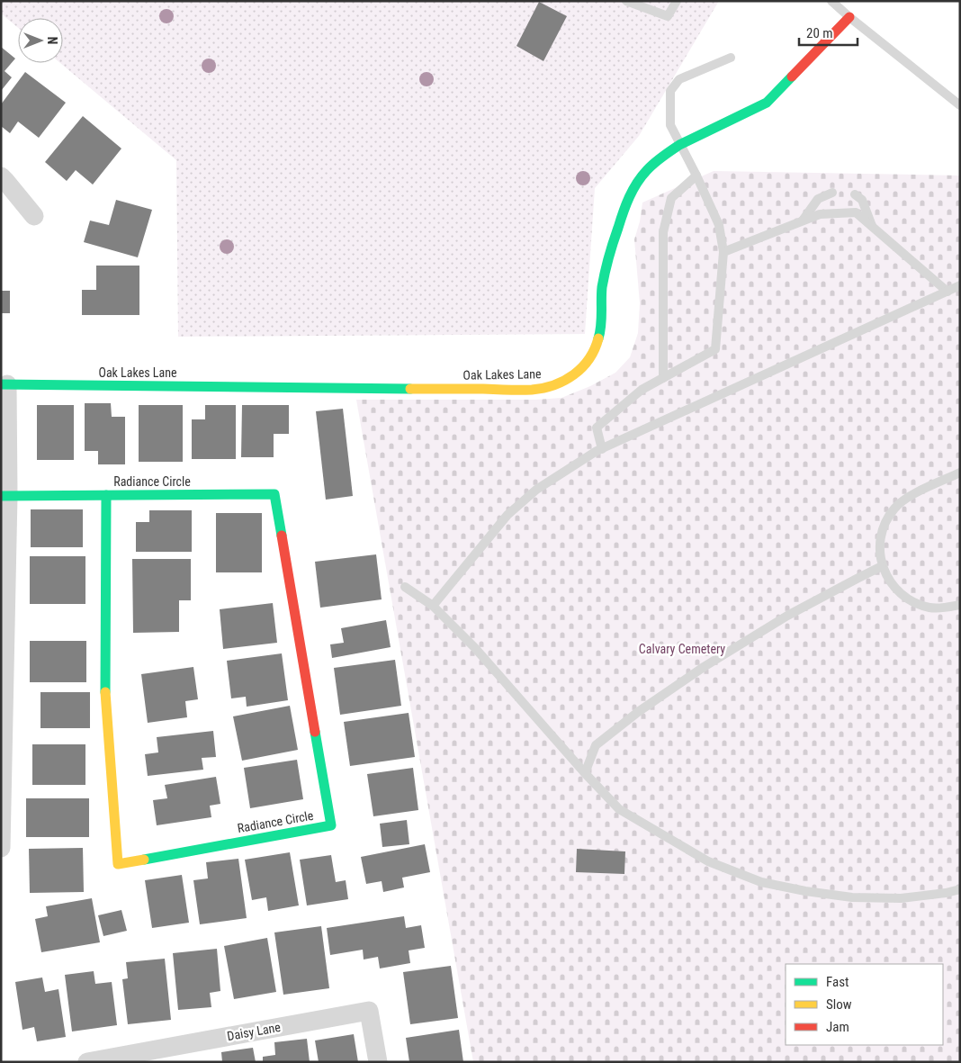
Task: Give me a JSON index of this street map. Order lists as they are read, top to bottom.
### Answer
{
  "streets": {
    "street": ["Oak Lakes Lane", "Radiance Circle", "Daisy Lane"]
  },
  "parks": ["Calvary Cemetery"],
  "legend": ["Fast", "Slow", "Jam"],
  "scale_bar": "20 m",
  "north": "right"
}
